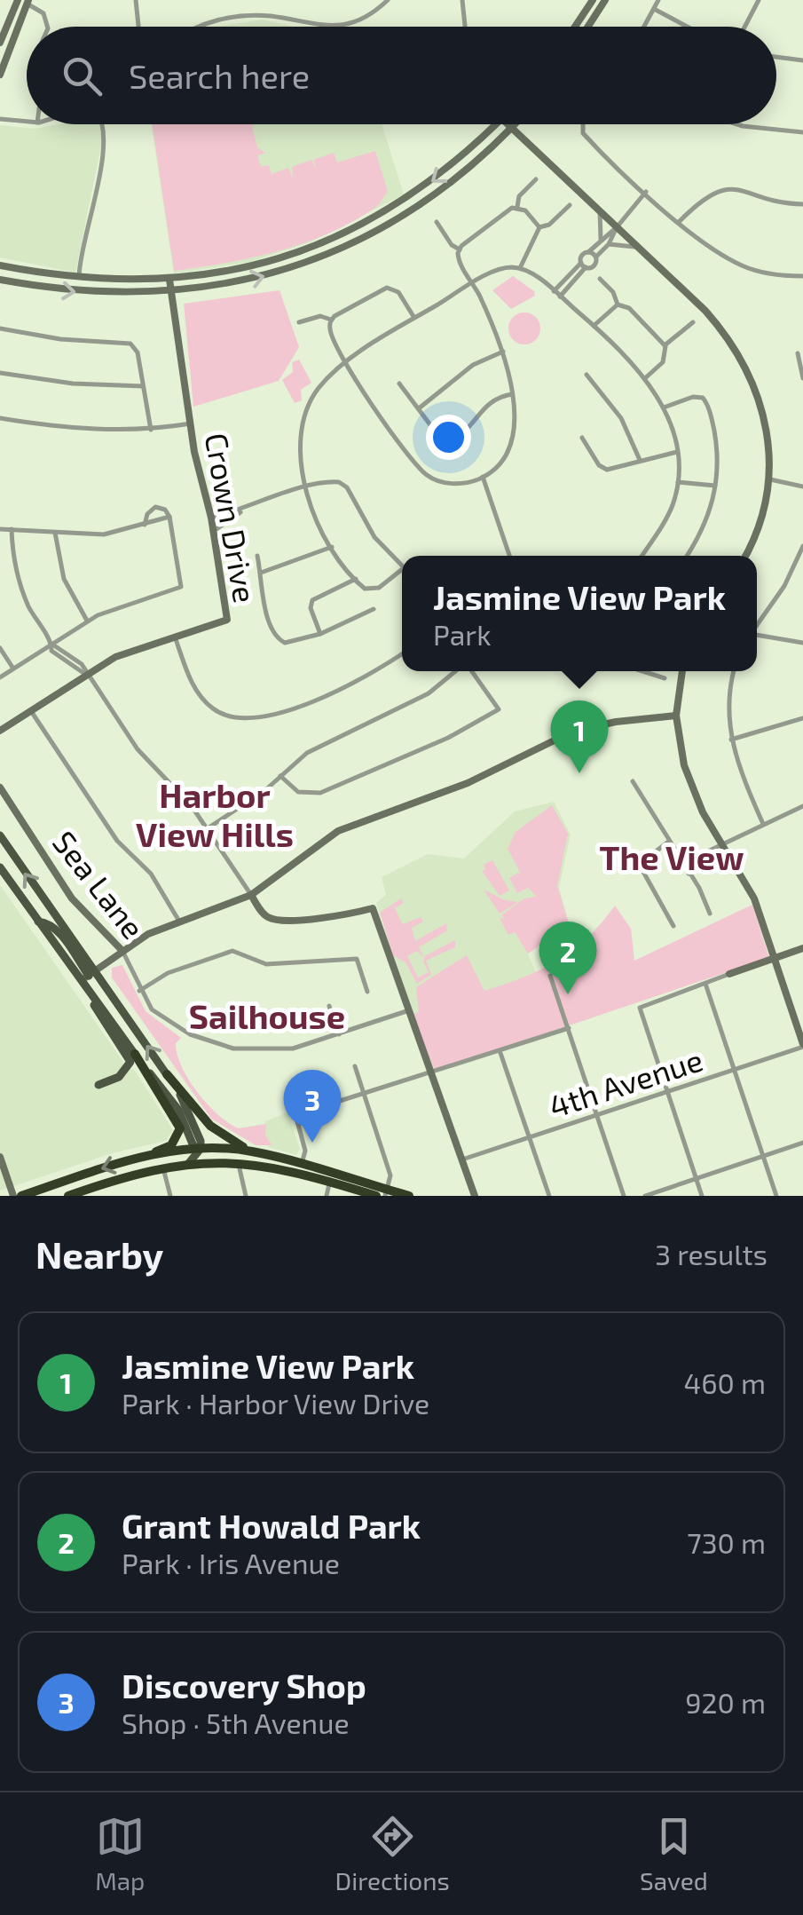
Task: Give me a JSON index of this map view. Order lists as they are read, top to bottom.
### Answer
{
  "streets": {
    "street": ["Crown Drive", "Sea Lane", "4th Avenue"]
  },
  "districts": ["Harbor View Hills", "The View", "Sailhouse"],
  "page": {
    "search": "Search here",
    "popup": ["Jasmine View Park", "Park"],
    "pins": ["1", "2", "3"],
    "heading": ["Nearby", "3 results"],
    "list": [
      {
        "mark": "1",
        "name": "Jasmine View Park",
        "note": "Park · Harbor View Drive",
        "value": "460 m"
      },
      {
        "mark": "2",
        "name": "Grant Howald Park",
        "note": "Park · Iris Avenue",
        "value": "730 m"
      },
      {
        "mark": "3",
        "name": "Discovery Shop",
        "note": "Shop · 5th Avenue",
        "value": "920 m"
      }
    ],
    "nav": ["Map", "Directions", "Saved"]
  }
}
